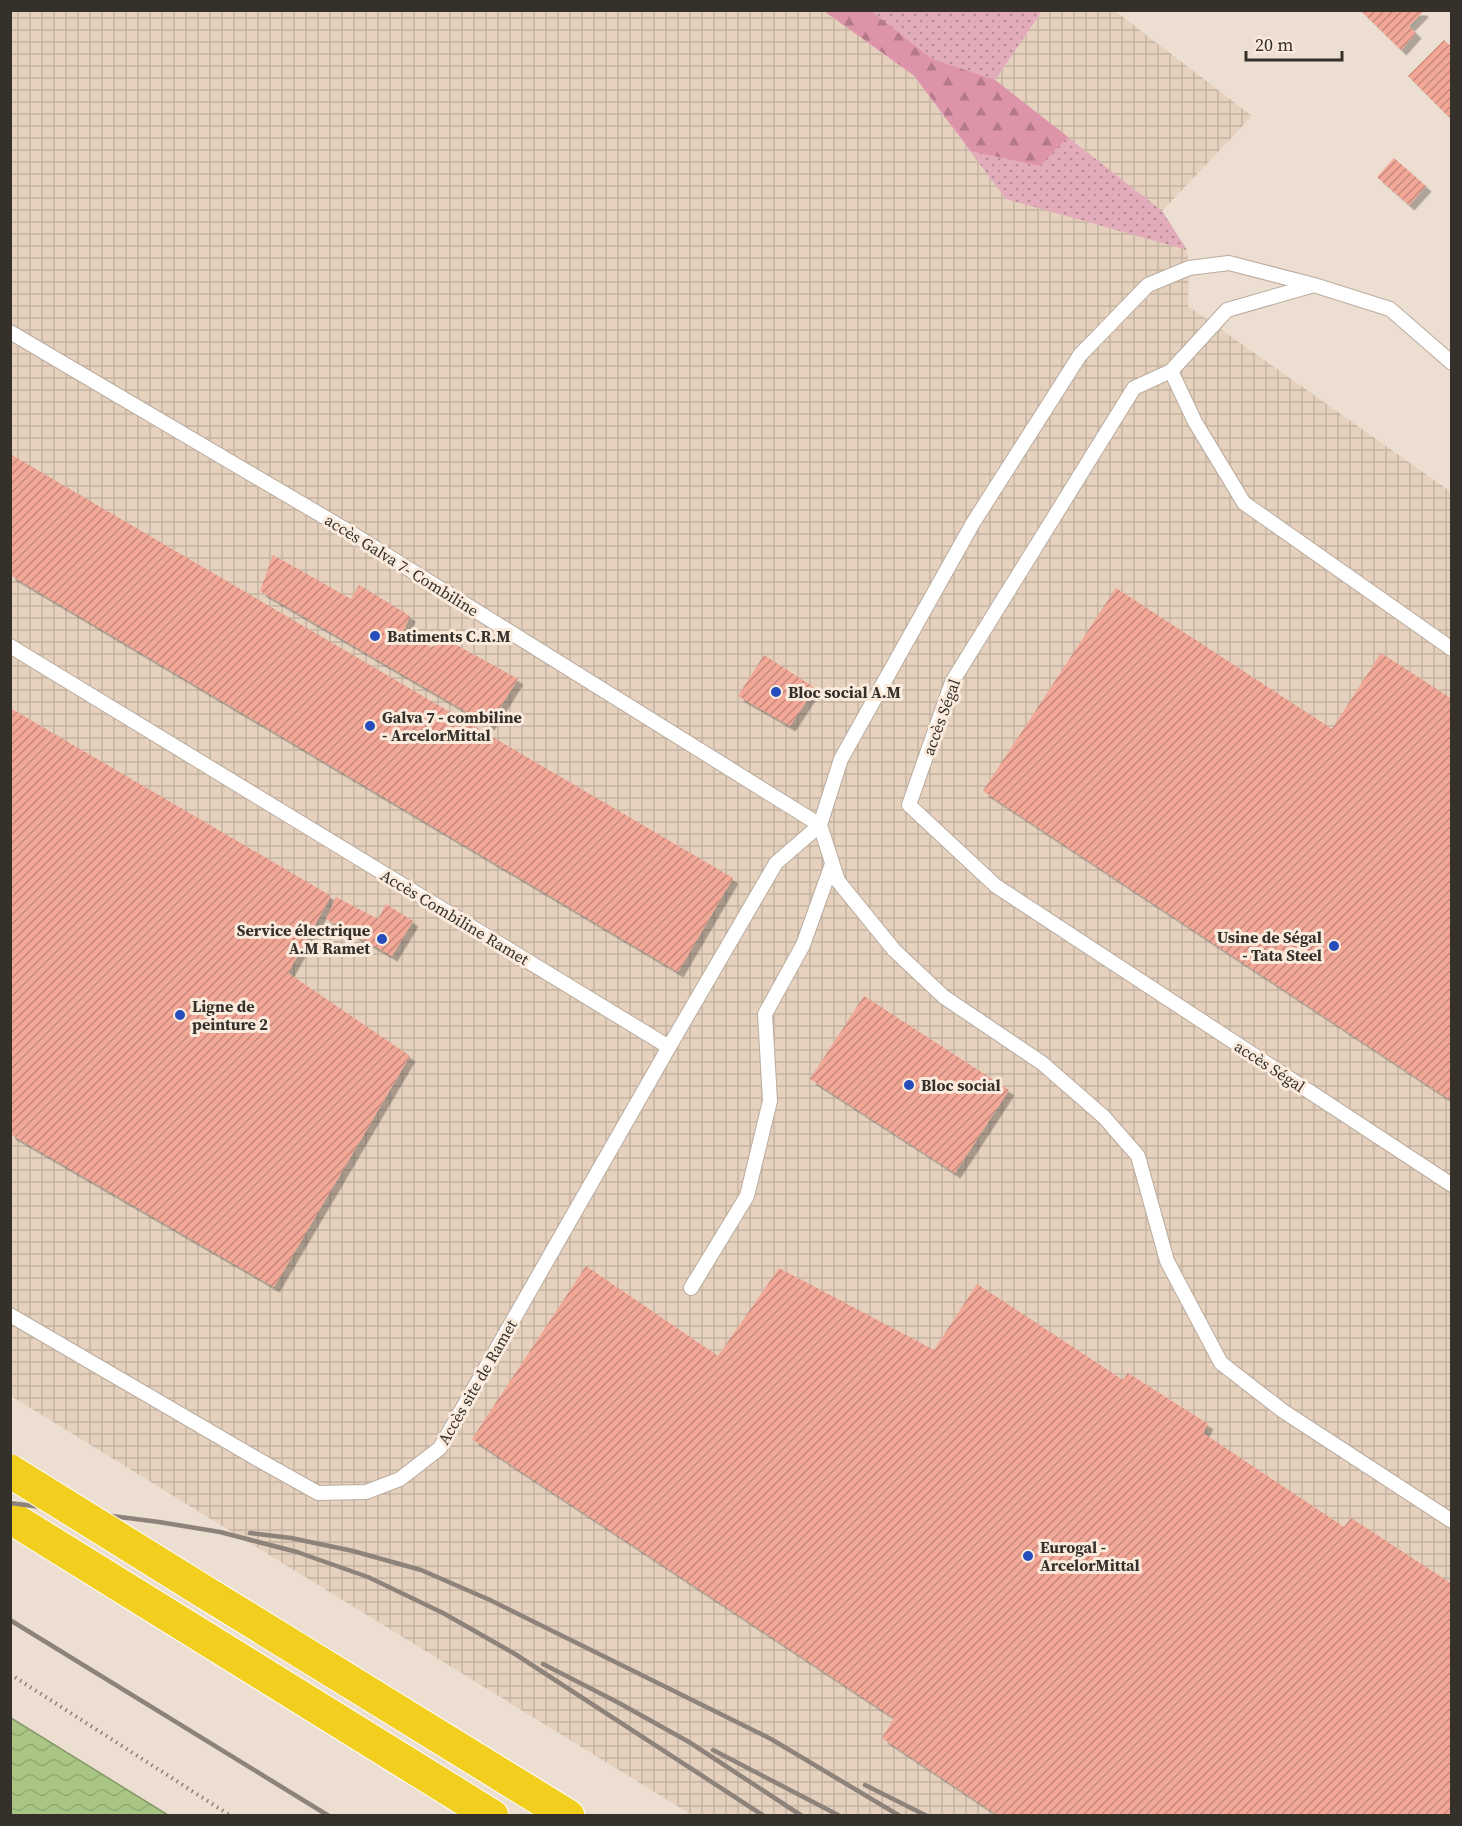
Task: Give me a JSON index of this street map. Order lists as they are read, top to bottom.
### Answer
{
  "streets": {
    "lane": [
      "accès Galva 7- Combiline",
      "accès Ségal",
      "Accès Combiline Ramet",
      "Accès site de Ramet"
    ]
  },
  "crossings": [
    ["Accès Combiline Ramet", "Accès site de Ramet"]
  ],
  "places": [
    "Batiments C.R.M",
    "Bloc social A.M",
    "Galva 7 - combiline - ArcelorMittal",
    "Service électrique A.M Ramet",
    "Usine de Ségal - Tata Steel",
    "Ligne de peinture 2",
    "Bloc social",
    "Eurogal - ArcelorMittal"
  ],
  "scale_bar": "20 m"
}
